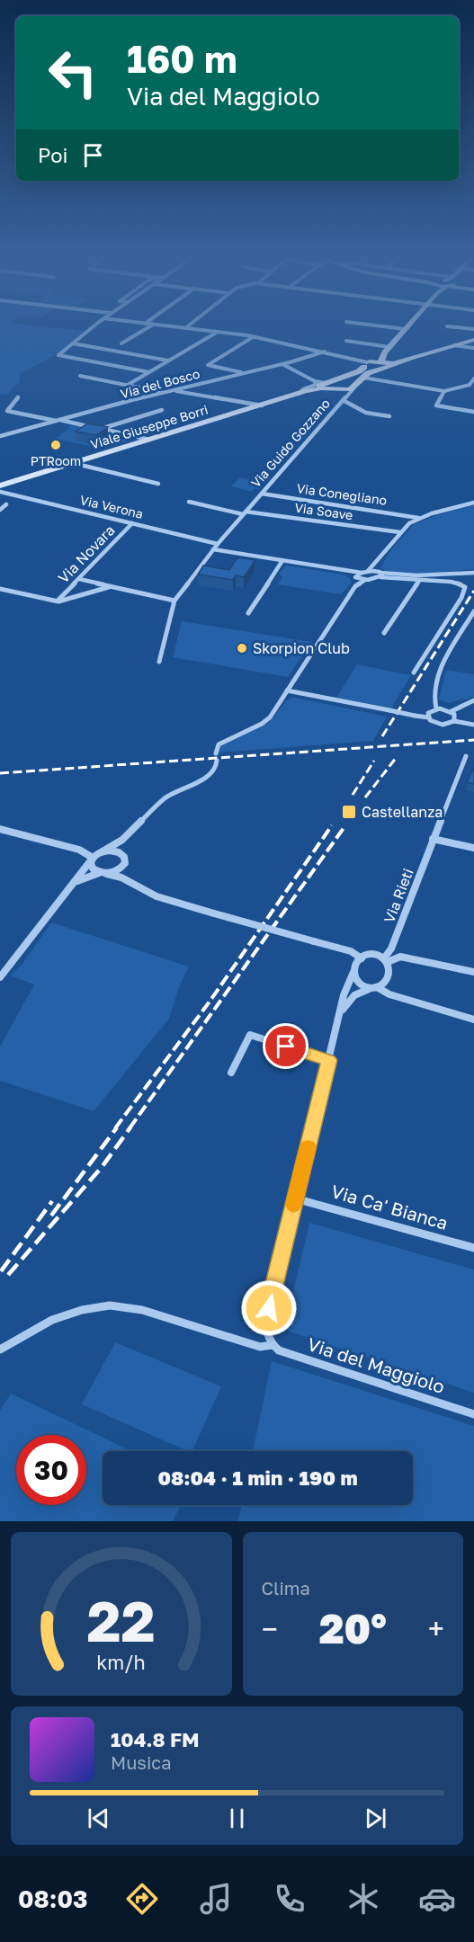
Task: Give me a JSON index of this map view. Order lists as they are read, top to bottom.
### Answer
{
  "streets": {
    "main road": ["Viale Giuseppe Borri"],
    "street": [
      "Via del Bosco",
      "Via Guido Gozzano",
      "Via Conegliano",
      "Via Verona",
      "Via Soave",
      "Via Novara",
      "Via Rieti",
      "Via Ca' Bianca",
      "Via del Maggiolo"
    ]
  },
  "crossings": [
    ["Via Guido Gozzano", "Via Conegliano"],
    ["Via Guido Gozzano", "Via Verona"],
    ["Via Guido Gozzano", "Via Soave"],
    ["Via Verona", "Via Novara"]
  ],
  "places": {
    "other": ["PTRoom", "Skorpion Club"],
    "transit": ["Castellanza"]
  },
  "page": {
    "turn": ["160 m", "Via del Maggiolo"],
    "then": "Poi",
    "limit": "30",
    "trip": "08:04 · 1 min · 190 m",
    "tile": "Clima",
    "heat": ["−", "20°", "+"],
    "song": ["104.8 FM", "Musica"],
    "tabs": "08:03",
    "gauge": ["22", "km/h"]
  }
}
